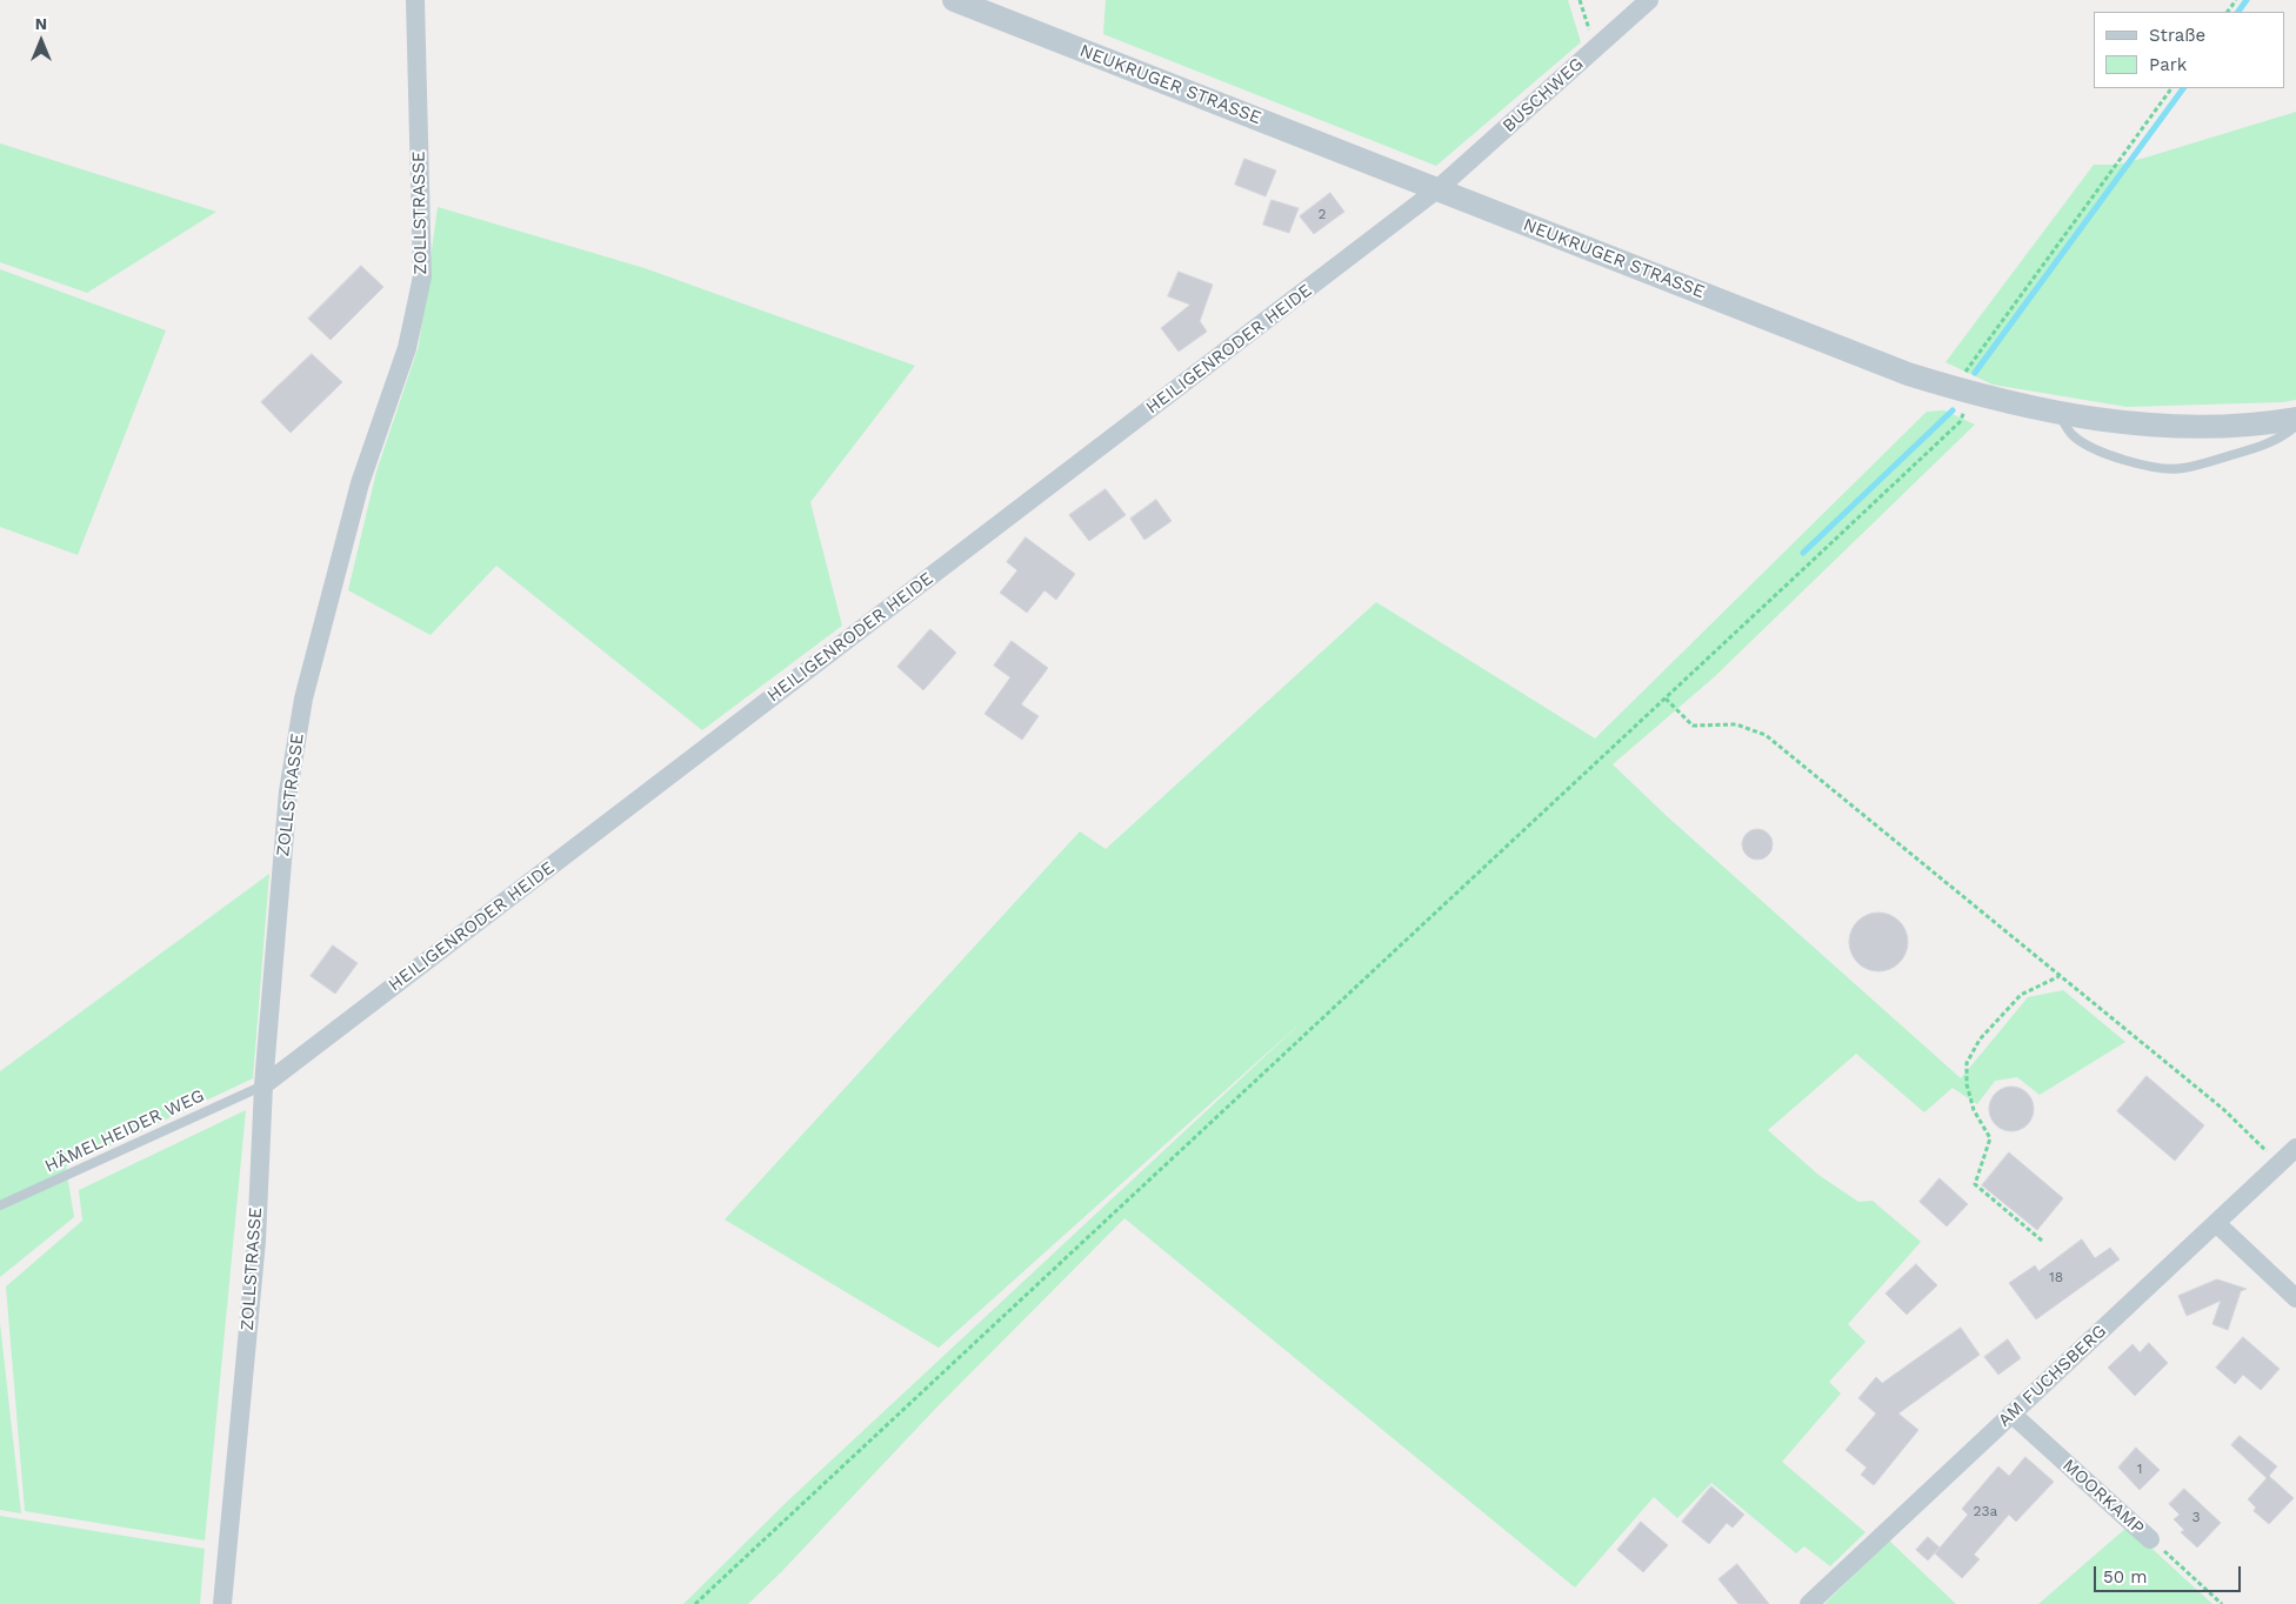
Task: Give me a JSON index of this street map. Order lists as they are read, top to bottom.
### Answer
{
  "streets": {
    "street": [
      "NEUKRUGER STRASSE",
      "BUSCHWEG",
      "ZOLLSTRASSE",
      "HEILIGENRODER HEIDE",
      "AM FUCHSBERG",
      "MOORKAMP"
    ],
    "lane": ["HÄMELHEIDER WEG"]
  },
  "crossings": [
    ["NEUKRUGER STRASSE", "BUSCHWEG"],
    ["NEUKRUGER STRASSE", "HEILIGENRODER HEIDE"],
    ["BUSCHWEG", "HEILIGENRODER HEIDE"],
    ["ZOLLSTRASSE", "HEILIGENRODER HEIDE"],
    ["ZOLLSTRASSE", "HÄMELHEIDER WEG"],
    ["HEILIGENRODER HEIDE", "HÄMELHEIDER WEG"],
    ["AM FUCHSBERG", "MOORKAMP"]
  ],
  "house_numbers": [
    "2",
    "18",
    "1",
    "23a",
    "3"
  ],
  "legend": ["Straße", "Park"],
  "scale_bar": "50 m",
  "north": "top"
}
